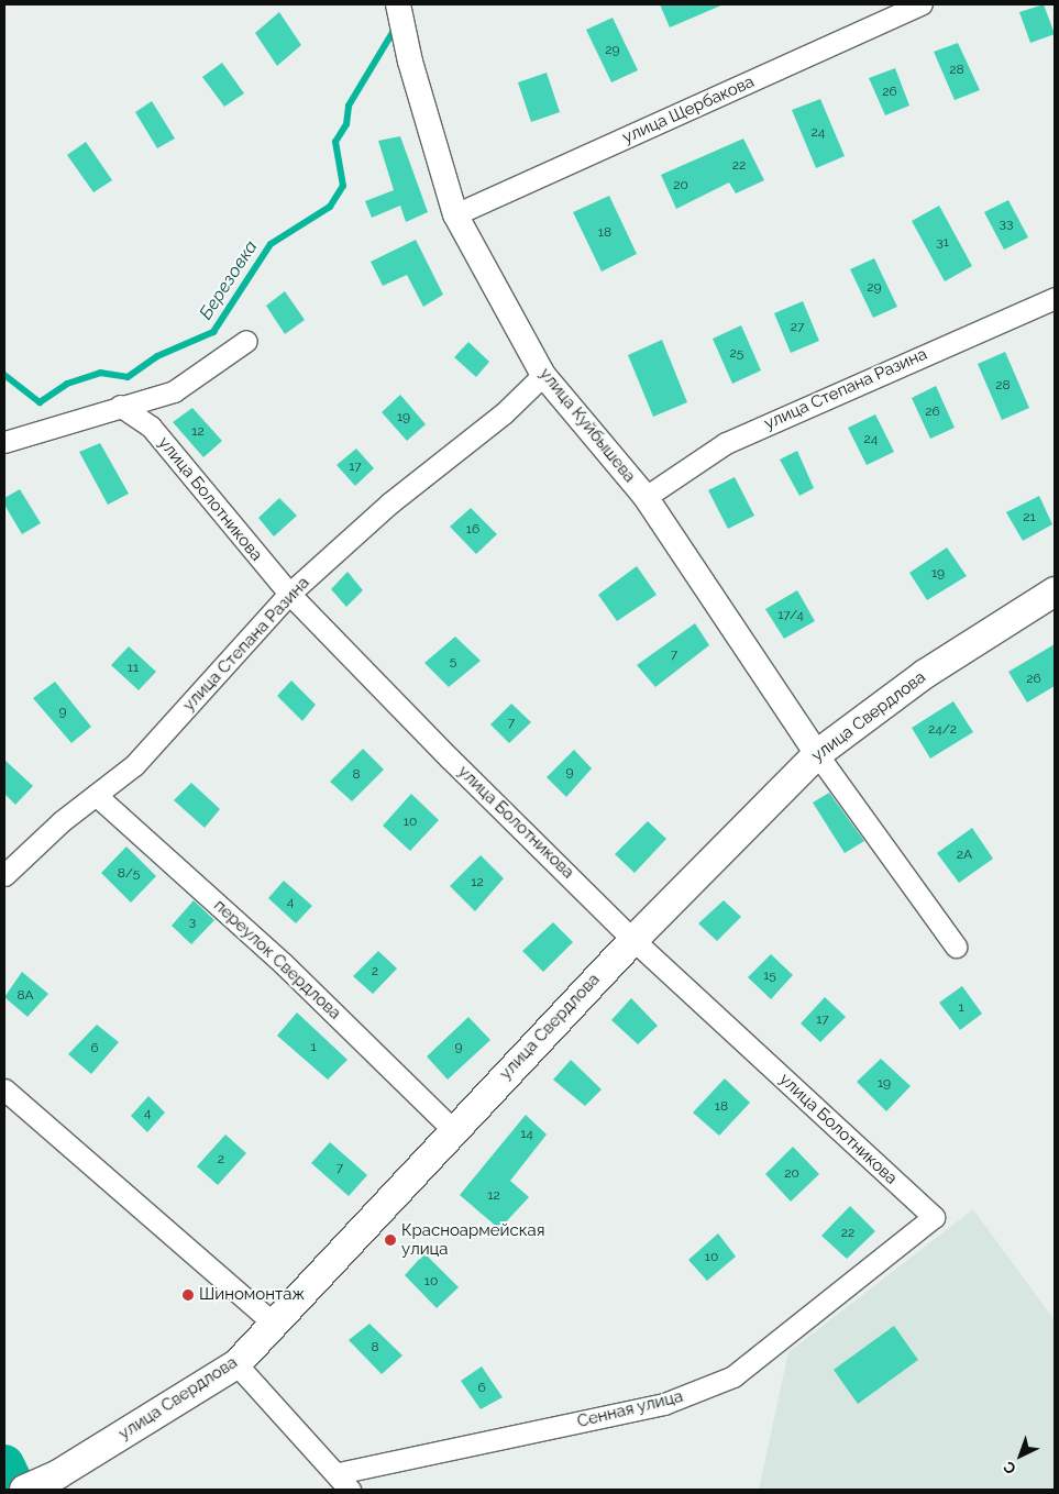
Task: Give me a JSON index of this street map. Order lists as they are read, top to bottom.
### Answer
{
  "streets": {
    "main road": ["улица Свердлова"],
    "street": [
      "улица Щербакова",
      "улица Степана Разина",
      "улица Куйбышева",
      "улица Болотникова",
      "переулок Свердлова",
      "Сенная улица"
    ]
  },
  "crossings": [
    ["улица Щербакова", "улица Куйбышева"],
    ["улица Степана Разина", "улица Куйбышева"],
    ["улица Степана Разина", "улица Болотникова"],
    ["улица Степана Разина", "переулок Свердлова"],
    ["улица Куйбышева", "улица Свердлова"],
    ["улица Болотникова", "улица Свердлова"],
    ["улица Болотникова", "Сенная улица"],
    ["улица Свердлова", "переулок Свердлова"]
  ],
  "water": ["Березовка"],
  "places": ["Красноармейская улица", "Шиномонтаж"],
  "house_numbers": [
    "29",
    "28",
    "26",
    "24",
    "22",
    "20",
    "33",
    "18",
    "31",
    "29",
    "27",
    "25",
    "28",
    "26",
    "19",
    "12",
    "24",
    "17",
    "21",
    "16",
    "19",
    "17/4",
    "7",
    "5",
    "11",
    "26",
    "9",
    "7",
    "24/2",
    "9",
    "8",
    "10",
    "2А",
    "8/5",
    "12",
    "4",
    "3",
    "2",
    "15",
    "8А",
    "1",
    "17",
    "1",
    "9",
    "6",
    "19",
    "18",
    "4",
    "14",
    "2",
    "7",
    "20",
    "12",
    "22",
    "10",
    "10",
    "8",
    "6"
  ],
  "north": "bottom left"
}
